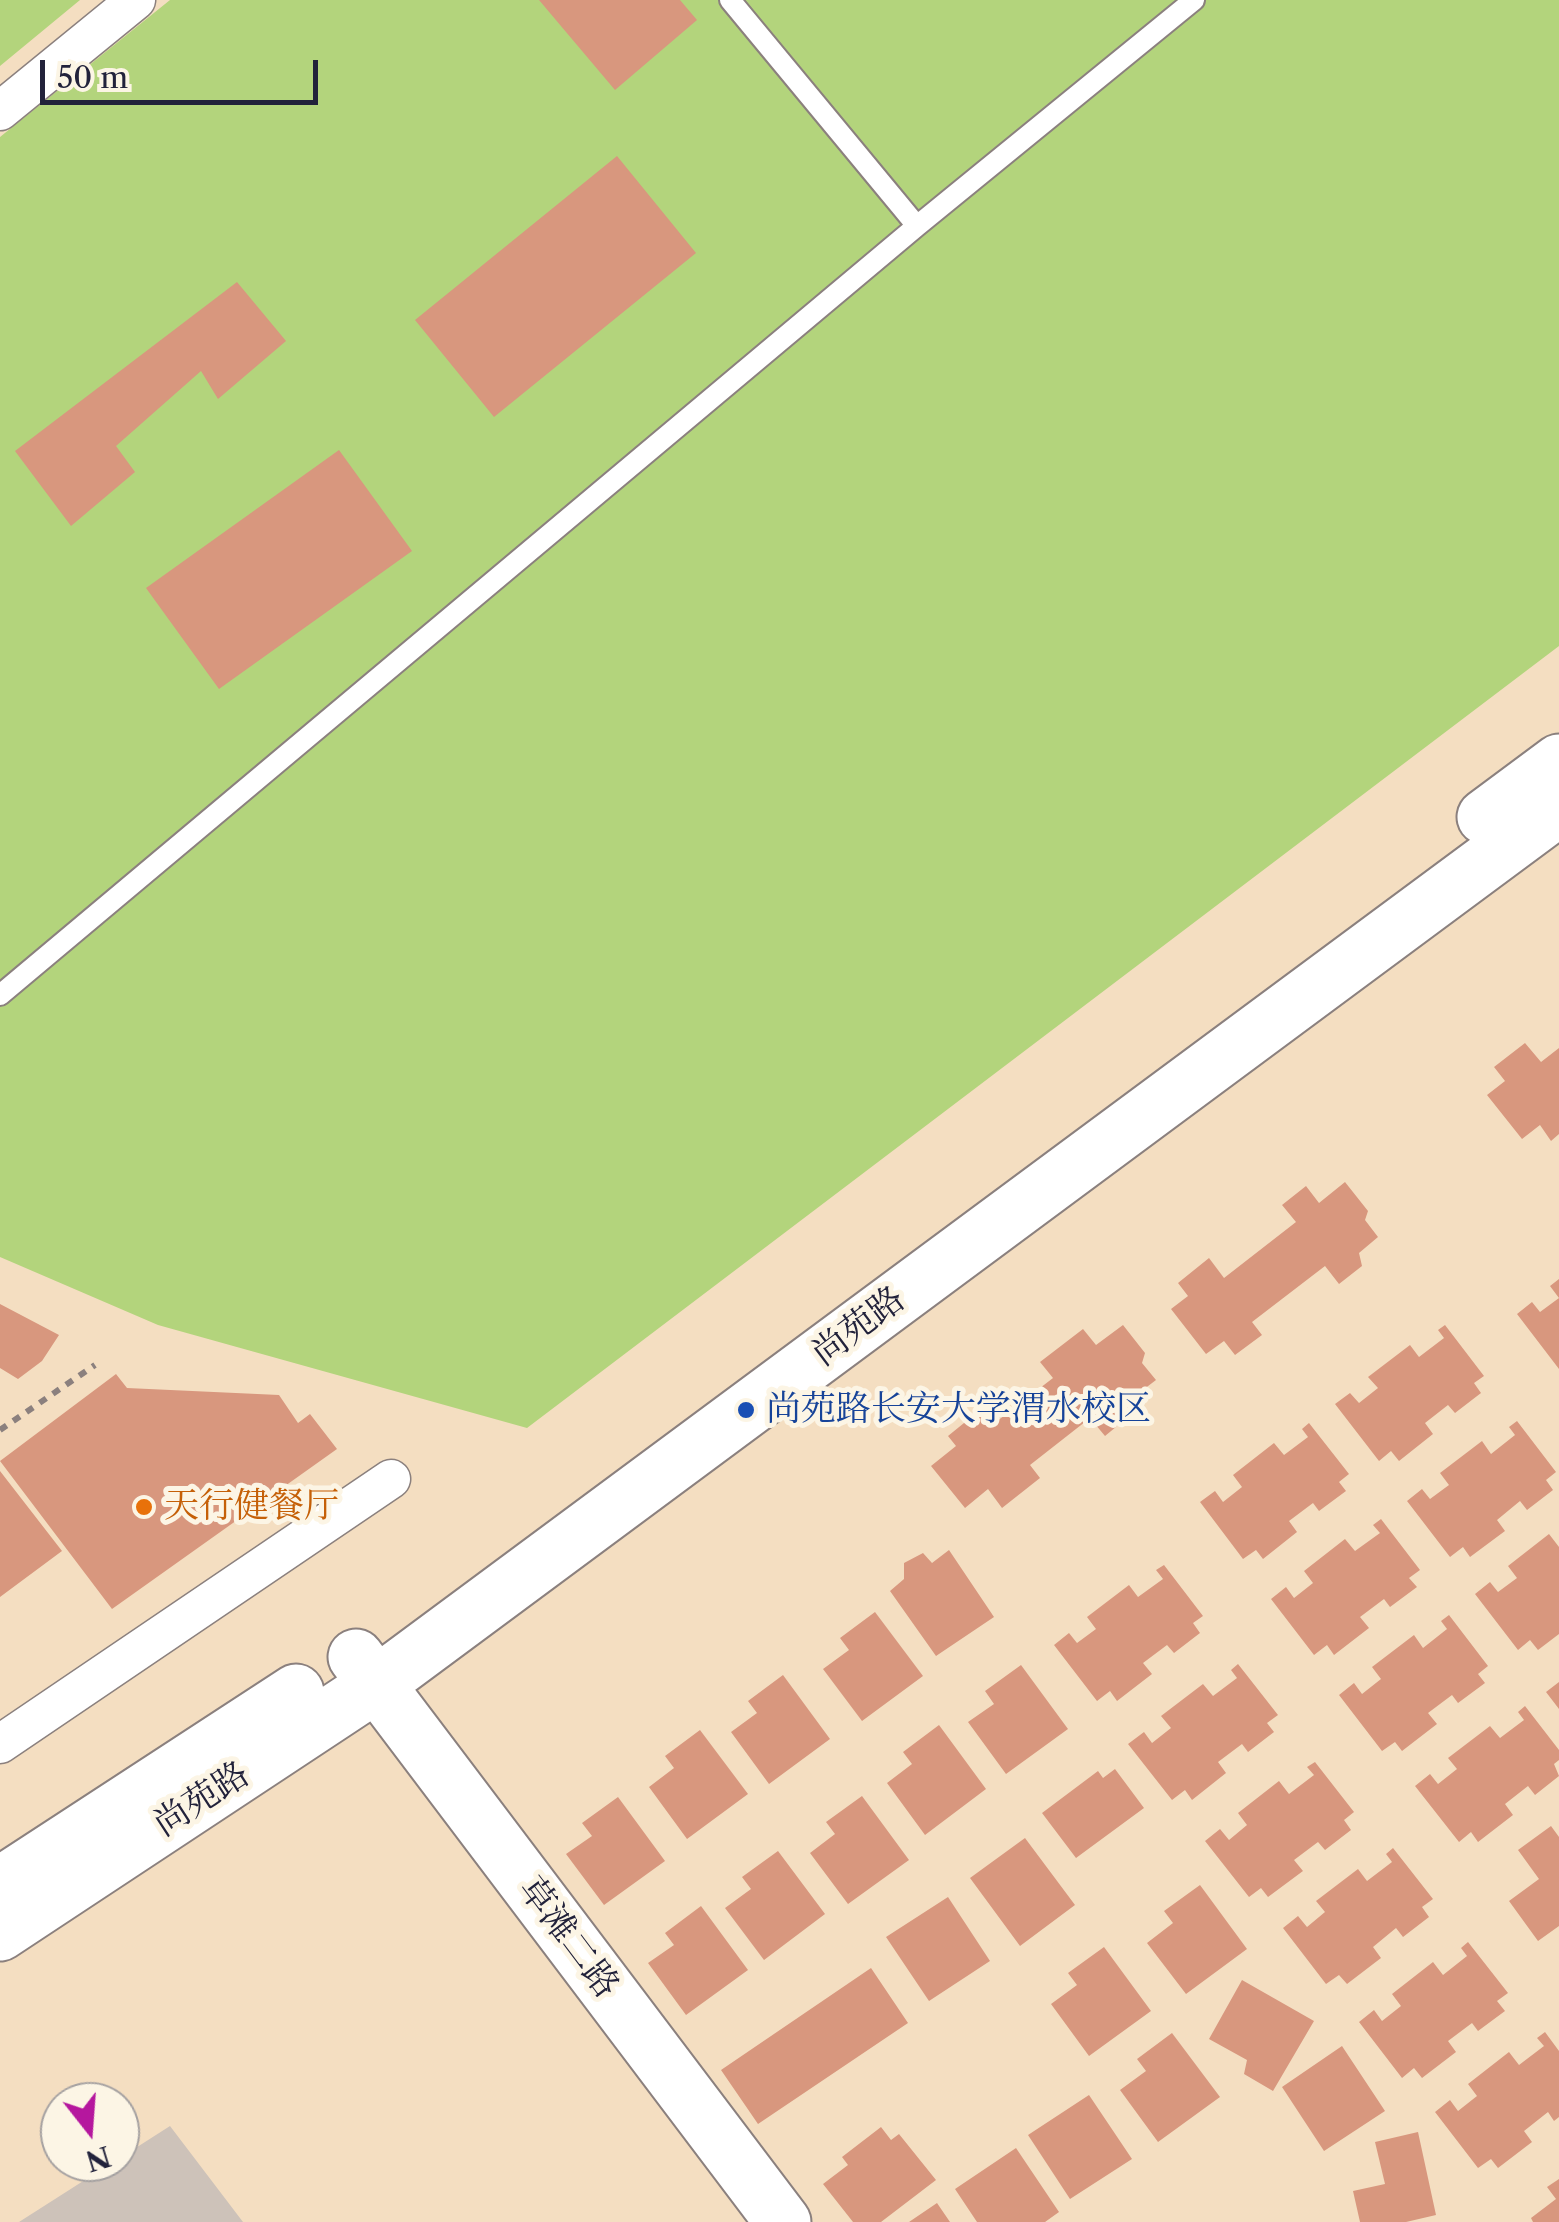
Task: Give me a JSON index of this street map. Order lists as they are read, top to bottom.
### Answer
{
  "streets": {
    "main road": ["尚苑路", "草滩二路"]
  },
  "crossings": [
    ["尚苑路", "草滩二路"]
  ],
  "places": ["尚苑路长安大学渭水校区", "天行健餐厅"],
  "scale_bar": "50 m",
  "north": "bottom"
}
